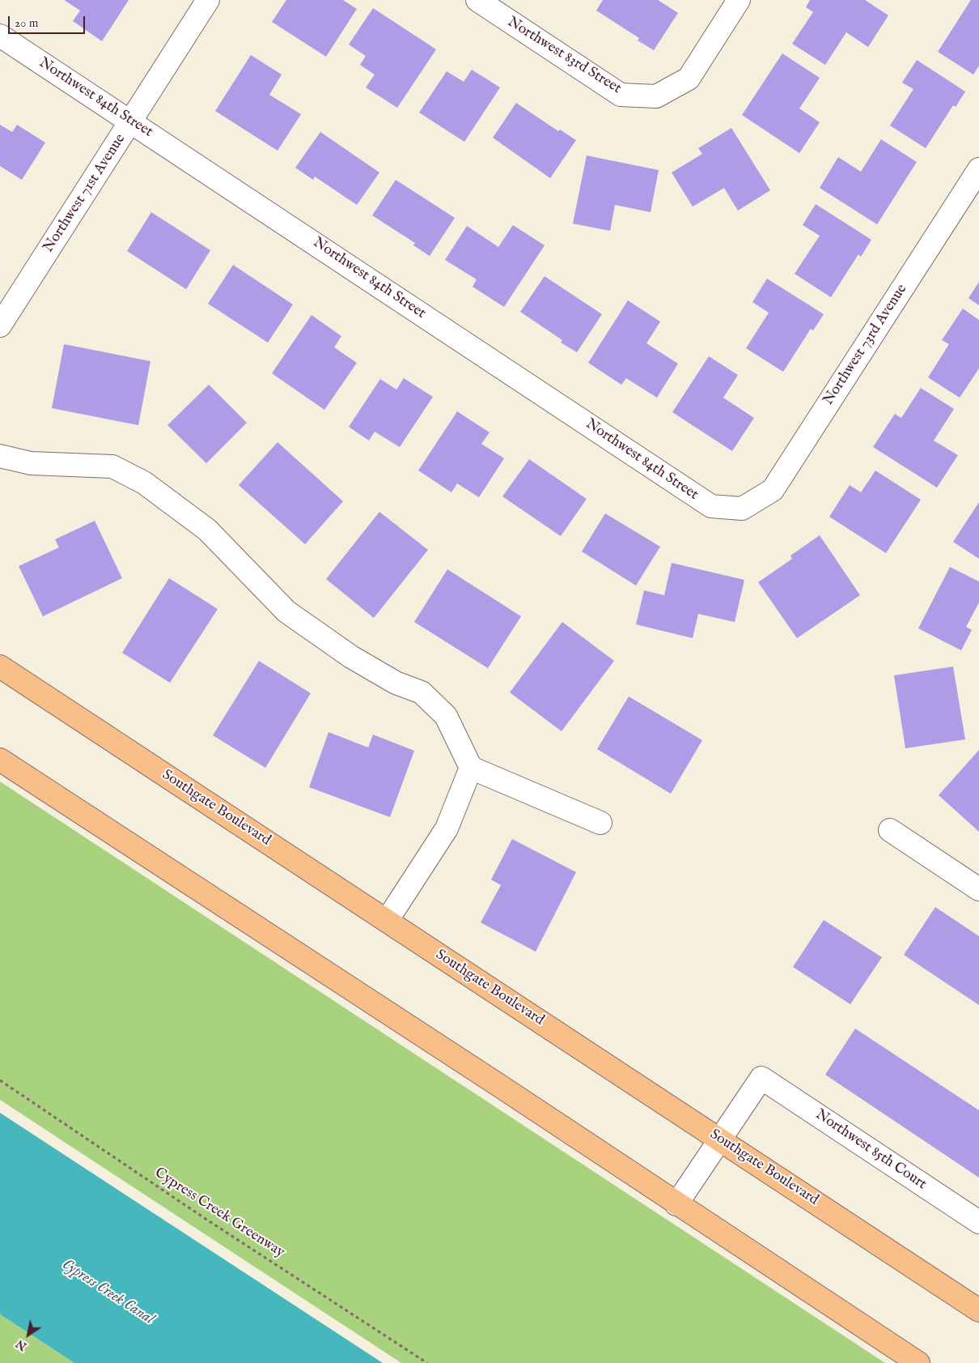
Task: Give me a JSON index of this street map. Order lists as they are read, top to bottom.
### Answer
{
  "streets": {
    "main road": ["Southgate Boulevard"],
    "street": [
      "Northwest 83rd Street",
      "Northwest 84th Street",
      "Northwest 71st Avenue",
      "Northwest 73rd Avenue",
      "Northwest 85th Court"
    ],
    "path": ["Cypress Creek Greenway"]
  },
  "crossings": [
    ["Northwest 84th Street", "Northwest 71st Avenue"],
    ["Northwest 84th Street", "Northwest 73rd Avenue"],
    ["Southgate Boulevard", "Northwest 85th Court"]
  ],
  "water": ["Cypress Creek Canal"],
  "scale_bar": "20 m",
  "north": "bottom left"
}
